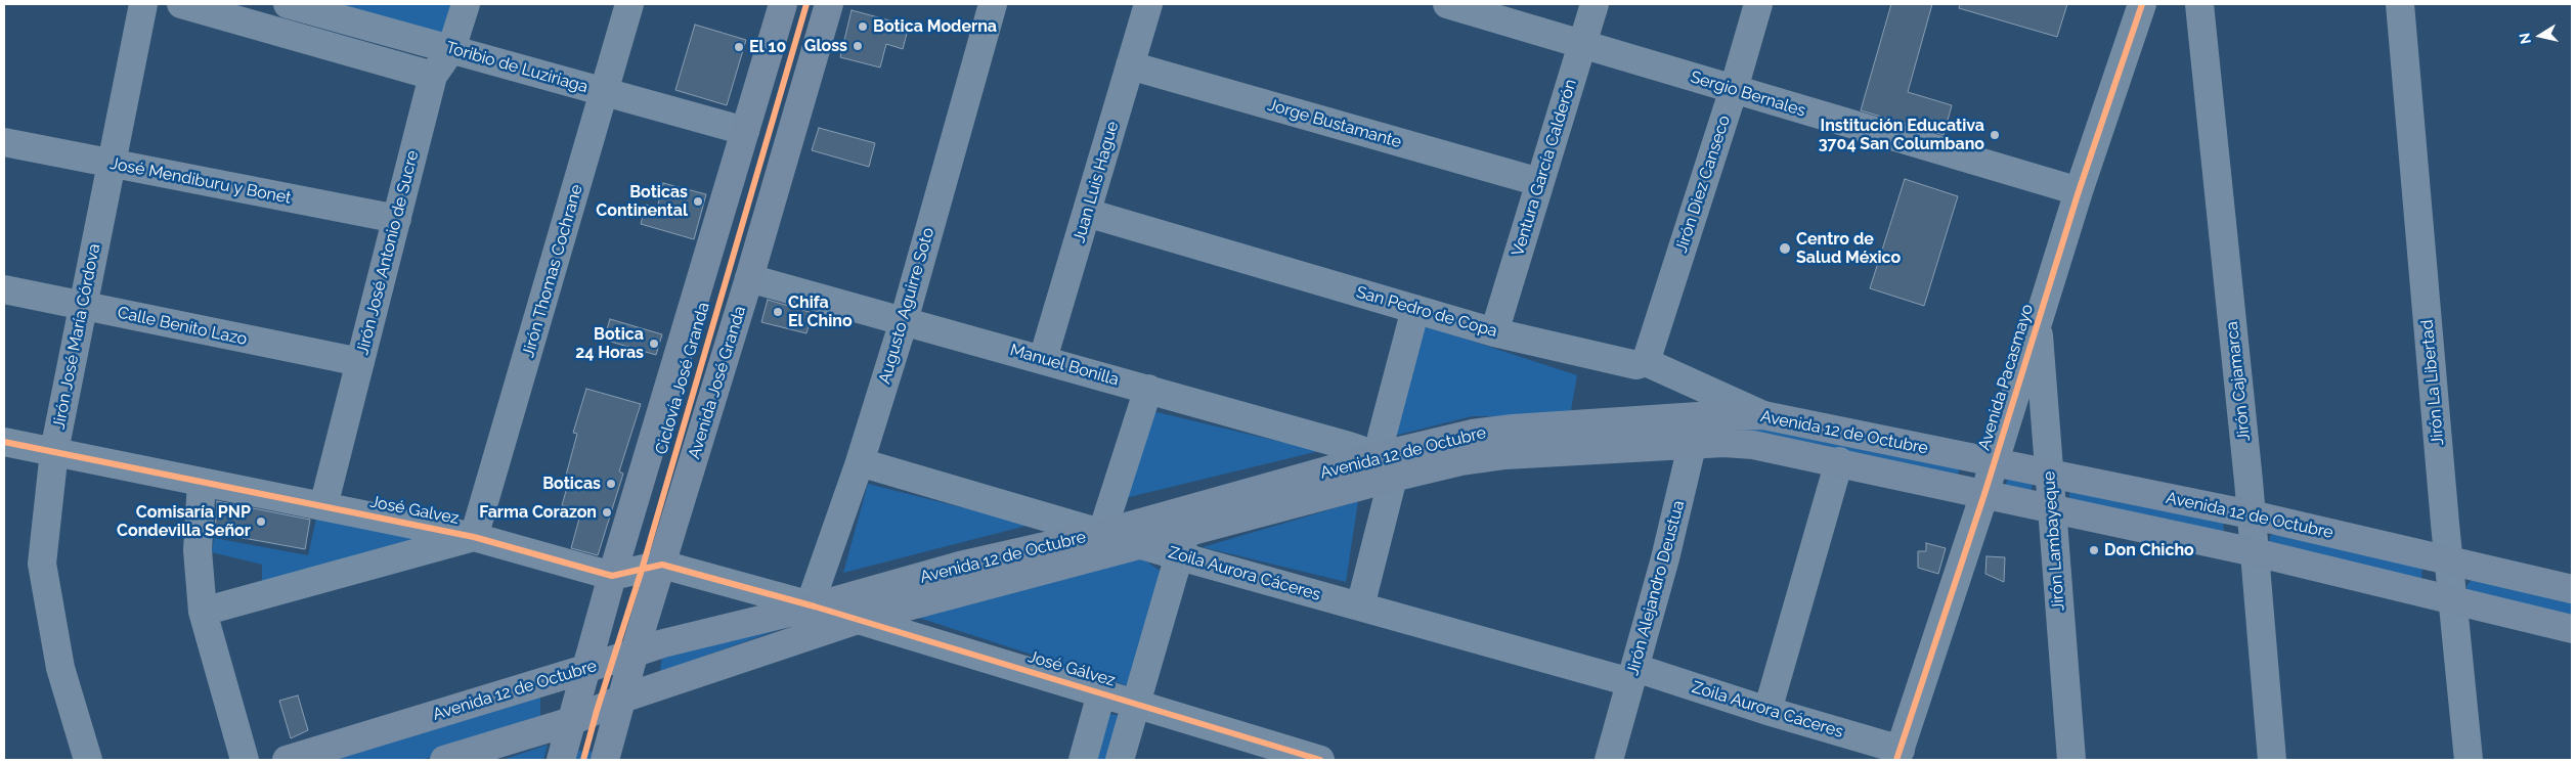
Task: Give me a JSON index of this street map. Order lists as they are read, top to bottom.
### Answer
{
  "streets": {
    "main road": ["Avenida José Granda", "Avenida 12 de Octubre"],
    "street": [
      "Toribio de Luziriaga",
      "Sergio Bernales",
      "Jorge Bustamante",
      "Ventura García Calderón",
      "José Mendiburu y Bonet",
      "Juan Luis Hague",
      "Jirón Diez Canseco",
      "Jirón José Antonio de Sucre",
      "Jirón Thomas Cochrane",
      "Augusto Aguirre Soto",
      "San Pedro de Copa",
      "Calle Benito Lazo",
      "Jirón José María Córdova",
      "Manuel Bonilla",
      "Avenida Pacasmayo",
      "Jirón Cajamarca",
      "Jirón La Libertad",
      "José Galvez",
      "Jirón Lambayeque",
      "Zoila Aurora Cáceres",
      "Jirón Alejandro Deustua",
      "José Gálvez"
    ],
    "cycle path": ["Ciclovía José Granda"]
  },
  "crossings": [
    ["Toribio de Luziriaga", "Jirón José Antonio de Sucre"],
    ["Toribio de Luziriaga", "Jirón Thomas Cochrane"],
    ["Sergio Bernales", "Ventura García Calderón"],
    ["Sergio Bernales", "Jirón Diez Canseco"],
    ["Sergio Bernales", "Avenida Pacasmayo"],
    ["Jorge Bustamante", "Ventura García Calderón"],
    ["Jorge Bustamante", "Juan Luis Hague"],
    ["Ventura García Calderón", "San Pedro de Copa"],
    ["José Mendiburu y Bonet", "Jirón José Antonio de Sucre"],
    ["José Mendiburu y Bonet", "Jirón José María Córdova"],
    ["Juan Luis Hague", "San Pedro de Copa"],
    ["Juan Luis Hague", "Manuel Bonilla"],
    ["Jirón Diez Canseco", "San Pedro de Copa"],
    ["Jirón José Antonio de Sucre", "Calle Benito Lazo"],
    ["Jirón José Antonio de Sucre", "José Galvez"],
    ["Jirón Thomas Cochrane", "José Galvez"],
    ["Augusto Aguirre Soto", "Manuel Bonilla"],
    ["Augusto Aguirre Soto", "Avenida 12 de Octubre"],
    ["Augusto Aguirre Soto", "José Galvez"],
    ["Augusto Aguirre Soto", "José Gálvez"],
    ["San Pedro de Copa", "Avenida 12 de Octubre"],
    ["Calle Benito Lazo", "Jirón José María Córdova"],
    ["Jirón José María Córdova", "José Galvez"],
    ["Manuel Bonilla", "Avenida José Granda"],
    ["Manuel Bonilla", "Avenida 12 de Octubre"],
    ["Avenida Pacasmayo", "Avenida 12 de Octubre"],
    ["Avenida Pacasmayo", "Jirón Lambayeque"],
    ["Avenida Pacasmayo", "Zoila Aurora Cáceres"],
    ["Jirón Cajamarca", "Avenida 12 de Octubre"],
    ["Avenida José Granda", "Avenida 12 de Octubre"],
    ["Avenida José Granda", "José Galvez"],
    ["Jirón La Libertad", "Avenida 12 de Octubre"],
    ["Avenida 12 de Octubre", "José Galvez"],
    ["Avenida 12 de Octubre", "Jirón Lambayeque"],
    ["Avenida 12 de Octubre", "Zoila Aurora Cáceres"],
    ["Avenida 12 de Octubre", "Jirón Alejandro Deustua"],
    ["Avenida 12 de Octubre", "José Gálvez"],
    ["José Galvez", "José Gálvez"],
    ["Zoila Aurora Cáceres", "Jirón Alejandro Deustua"]
  ],
  "places": [
    "Botica Moderna",
    "Gloss",
    "El 10",
    "Institución Educativa 3704 San Columbano",
    "Boticas Continental",
    "Centro de Salud México",
    "Chifa El Chino",
    "Botica 24 Horas",
    "Boticas",
    "Farma Corazon",
    "Comisaría PNP Condevilla Señor",
    "Don Chicho"
  ],
  "north": "left"
}
